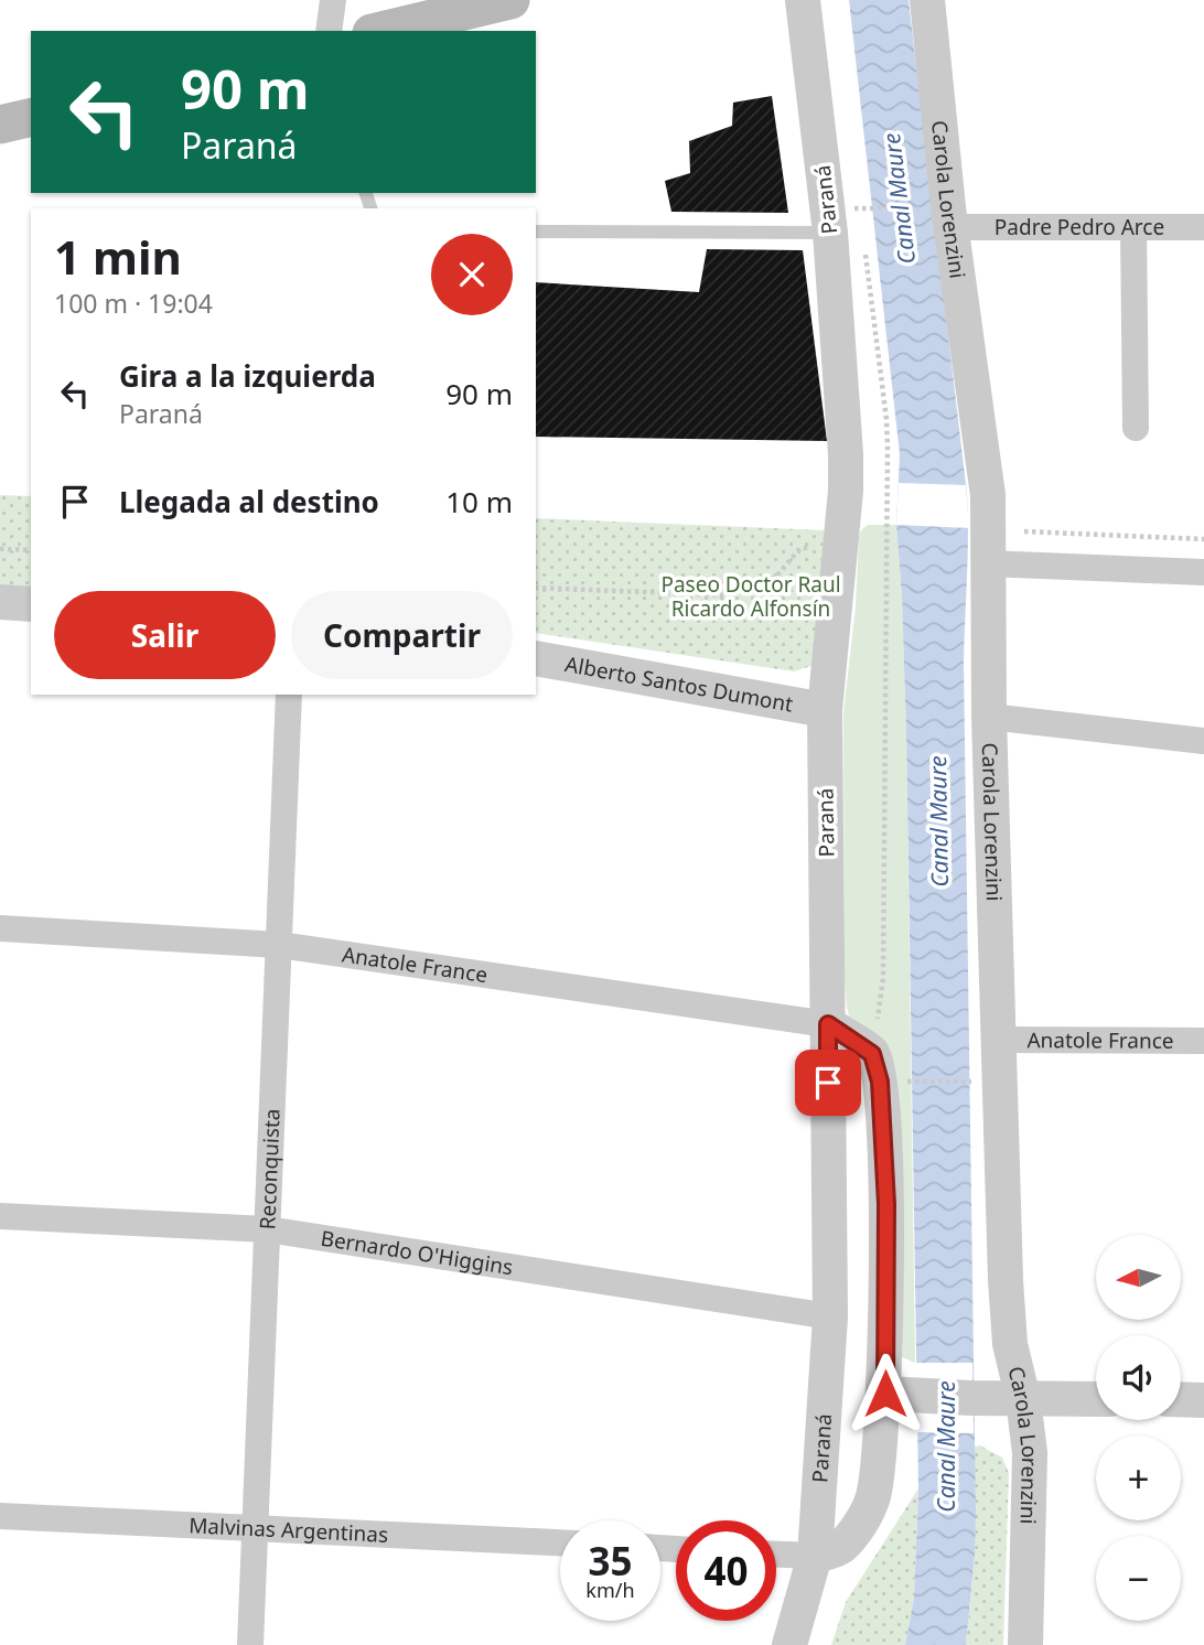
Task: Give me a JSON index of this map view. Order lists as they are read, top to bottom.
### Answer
{
  "streets": {
    "street": [
      "Paraná",
      "Carola Lorenzini",
      "Padre Pedro Arce",
      "Alberto Santos Dumont",
      "Anatole France",
      "Reconquista",
      "Bernardo O'Higgins",
      "Malvinas Argentinas"
    ]
  },
  "crossings": [
    ["Paraná", "Alberto Santos Dumont"],
    ["Paraná", "Anatole France"],
    ["Paraná", "Bernardo O'Higgins"],
    ["Carola Lorenzini", "Padre Pedro Arce"],
    ["Carola Lorenzini", "Anatole France"],
    ["Anatole France", "Reconquista"],
    ["Reconquista", "Bernardo O'Higgins"],
    ["Reconquista", "Malvinas Argentinas"]
  ],
  "water": ["Canal Maure"],
  "parks": ["Paseo Doctor Raul Ricardo Alfonsín"],
  "north": "left",
  "page": {
    "turn": ["90 m", "Paraná"],
    "heading": ["1 min", "100 m · 19:04"],
    "list": [
      {
        "name": "Gira a la izquierda",
        "note": "Paraná",
        "value": "90 m"
      },
      {
        "name": "Llegada al destino",
        "value": "10 m"
      }
    ],
    "buttons": ["Salir", "Compartir"],
    "map_buttons": ["+", "−"],
    "speed": "35 km/h",
    "limit": "40"
  }
}
